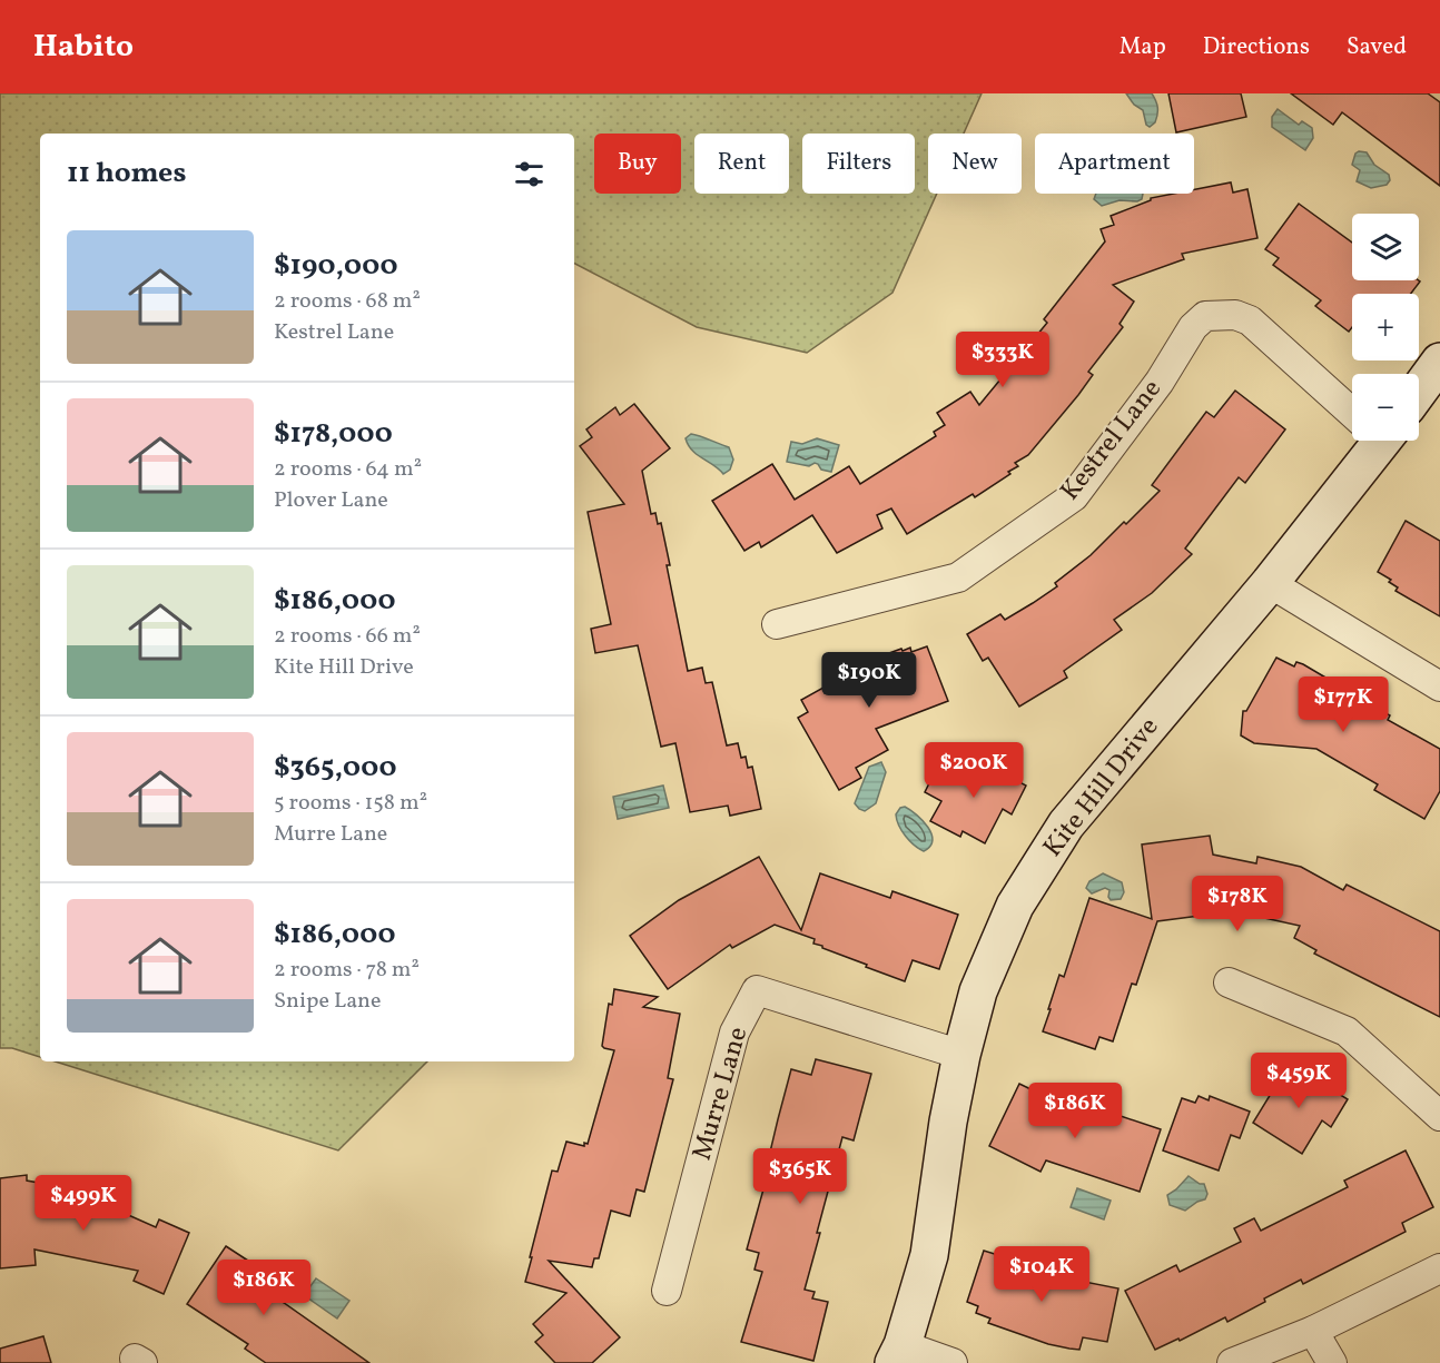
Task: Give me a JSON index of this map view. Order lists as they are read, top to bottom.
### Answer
{
  "streets": {
    "street": ["Kestrel Lane", "Kite Hill Drive", "Murre Lane"]
  },
  "crossings": [
    ["Kite Hill Drive", "Murre Lane"]
  ],
  "page": {
    "header": "Habito",
    "nav": ["Map", "Directions", "Saved"],
    "chip": [
      "Buy",
      "Rent",
      "Filters",
      "New",
      "Apartment"
    ],
    "heading": "11 homes",
    "map_buttons": ["+", "−"],
    "list": [
      {
        "name": "$190,000",
        "note": "2 rooms · 68 m² · Kestrel Lane"
      },
      {
        "name": "$178,000",
        "note": "2 rooms · 64 m² · Plover Lane"
      },
      {
        "name": "$186,000",
        "note": "2 rooms · 66 m² · Kite Hill Drive"
      },
      {
        "name": "$365,000",
        "note": "5 rooms · 158 m² · Murre Lane"
      },
      {
        "name": "$186,000",
        "note": "2 rooms · 78 m² · Snipe Lane"
      }
    ],
    "price": [
      "$333K",
      "$190K",
      "$177K",
      "$200K",
      "$178K",
      "$459K",
      "$186K",
      "$365K",
      "$499K",
      "$104K",
      "$186K"
    ]
  }
}
